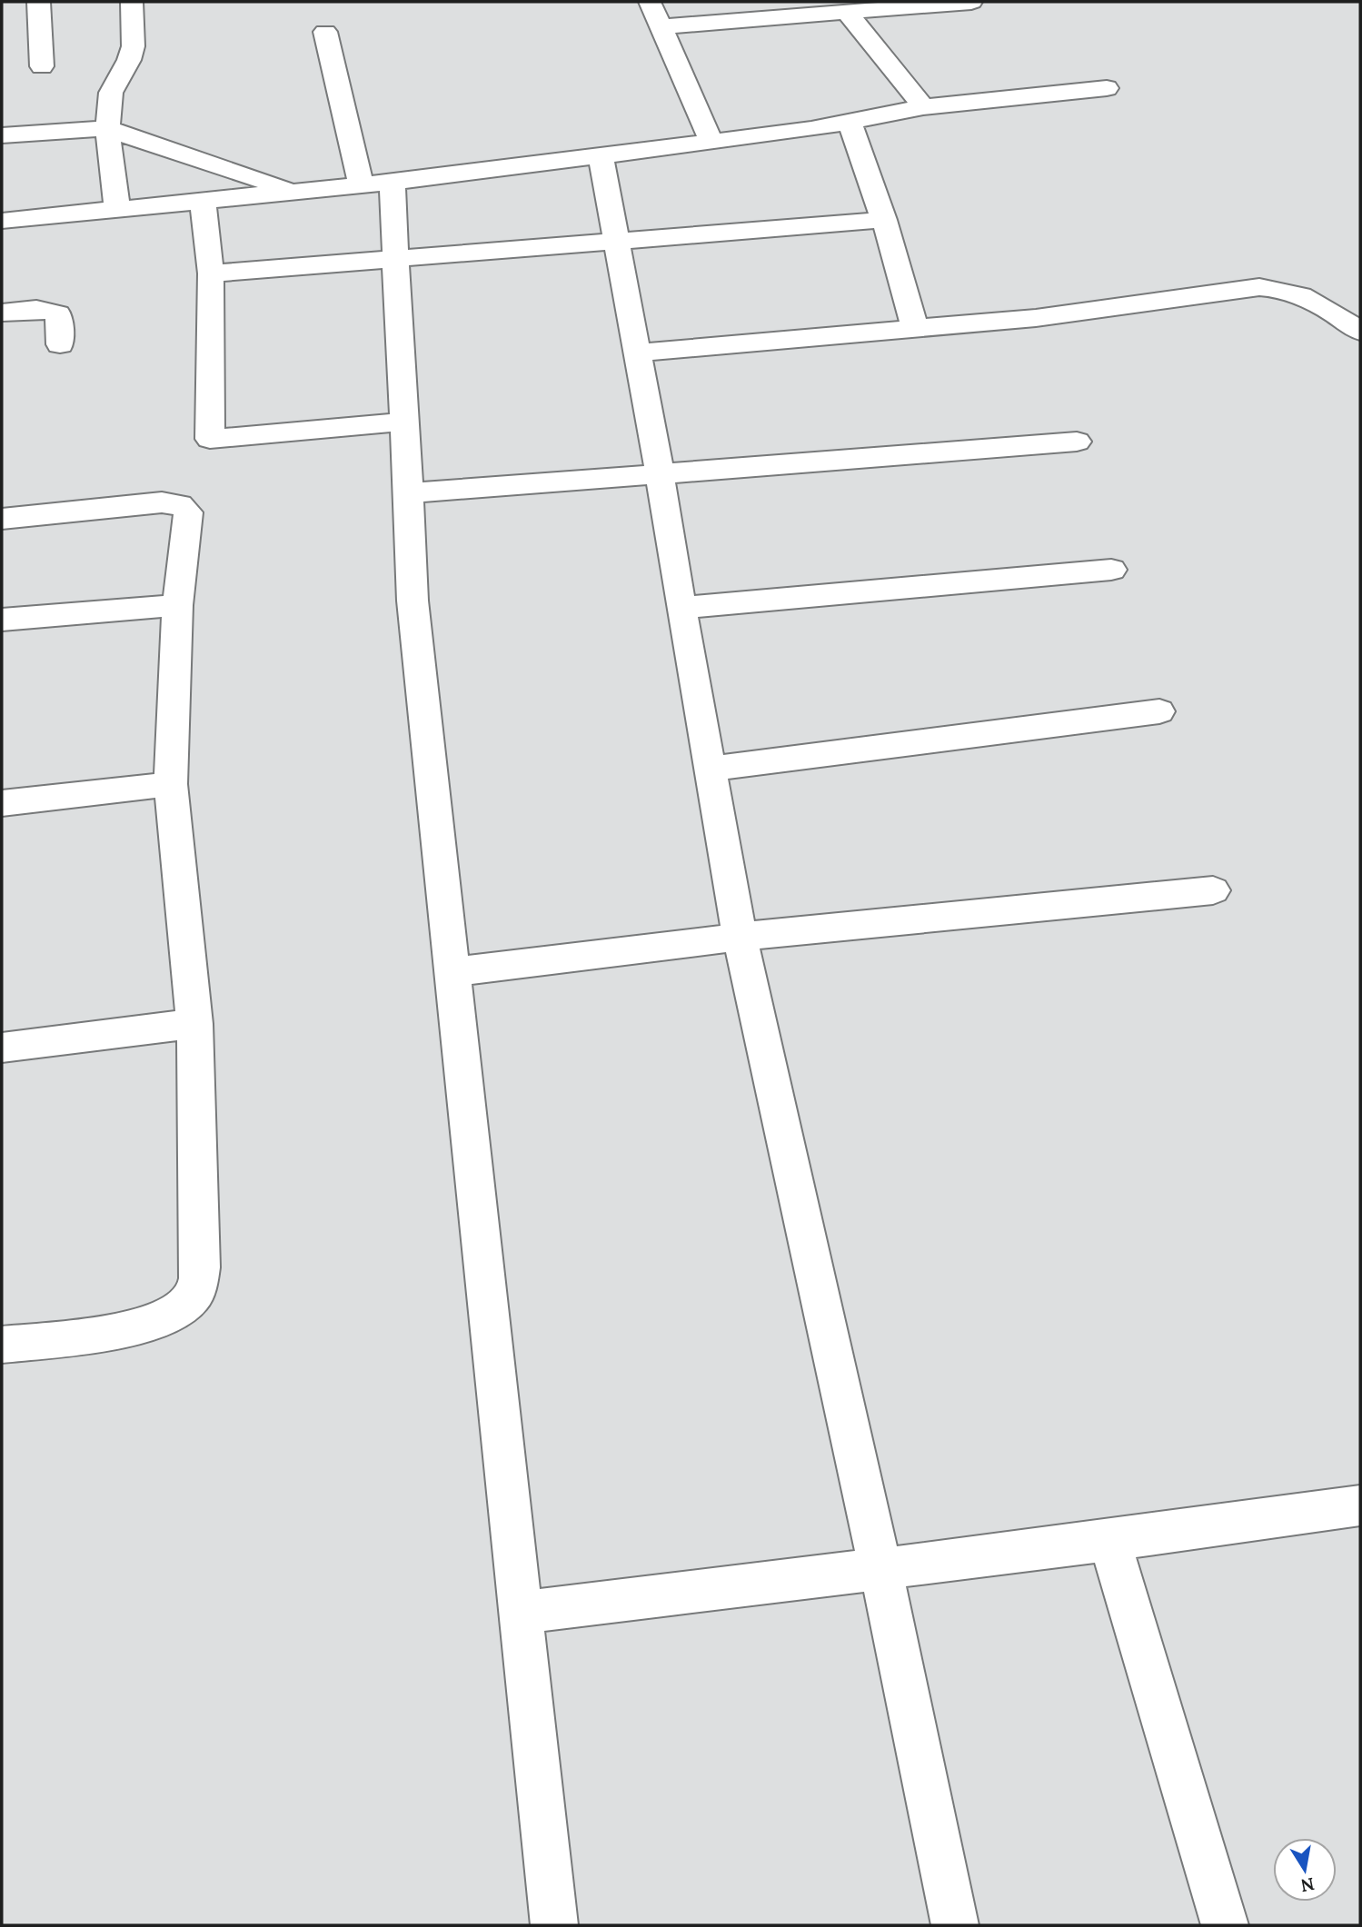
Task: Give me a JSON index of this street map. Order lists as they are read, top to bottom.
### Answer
{
  "north": "bottom"
}
